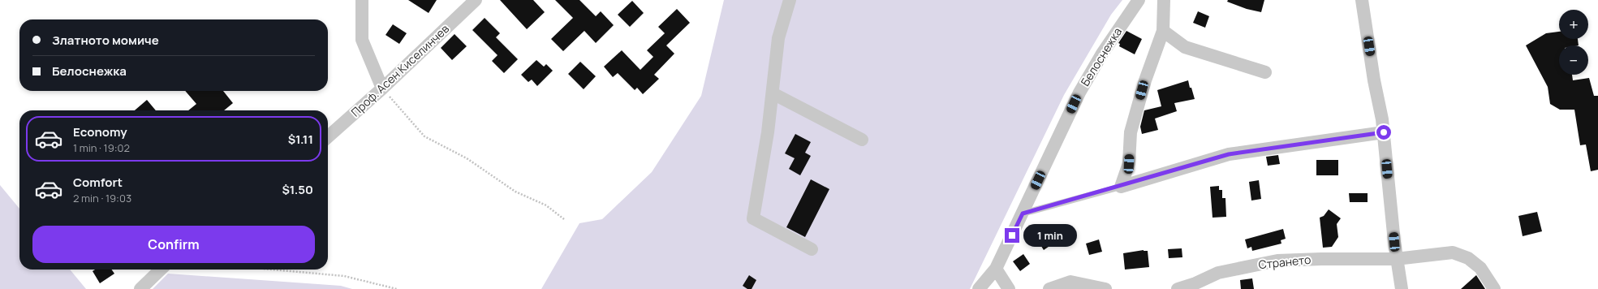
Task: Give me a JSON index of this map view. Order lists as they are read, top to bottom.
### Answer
{
  "streets": {
    "street": ["Белоснежка", "Проф. Асен Киселинчев", "Странето"]
  },
  "page": {
    "map_buttons": ["+", "−"],
    "banner": ["Златното момиче", "Белоснежка"],
    "list": [
      {
        "name": "Economy",
        "note": "1 min · 19:02",
        "value": "$1.11"
      },
      {
        "name": "Comfort",
        "note": "2 min · 19:03",
        "value": "$1.50"
      }
    ],
    "buttons": "Confirm",
    "bubble": "1 min"
  }
}
